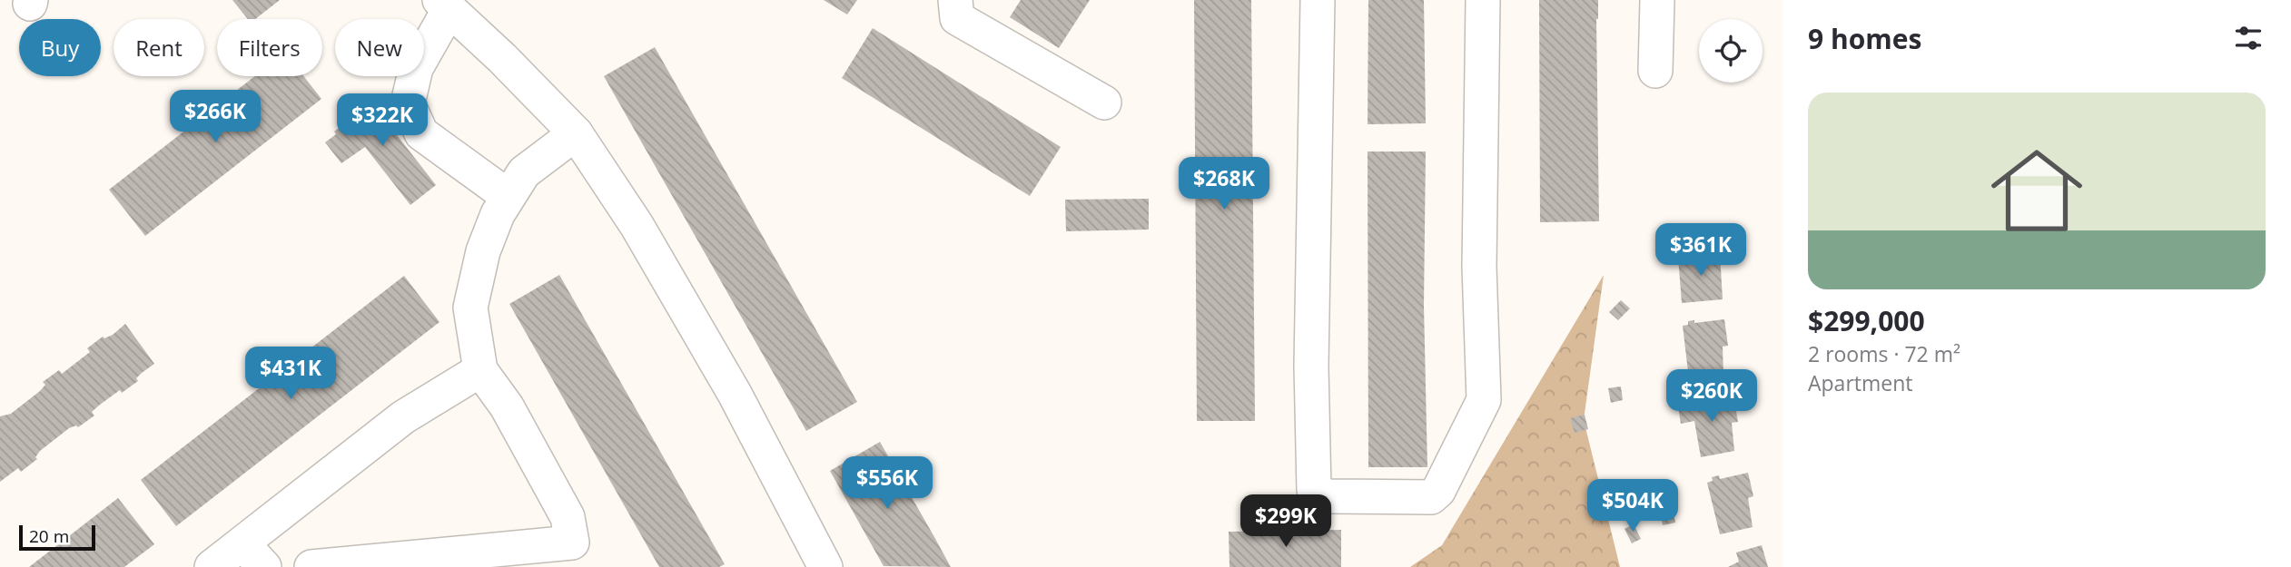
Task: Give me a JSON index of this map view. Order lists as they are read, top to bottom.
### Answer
{
  "scale_bar": "20 m",
  "page": {
    "heading": "9 homes",
    "chip": [
      "Buy",
      "Rent",
      "Filters",
      "New"
    ],
    "list": [
      {
        "name": "$299,000",
        "note": "2 rooms · 72 m² · Apartment"
      }
    ],
    "price": [
      "$266K",
      "$322K",
      "$268K",
      "$361K",
      "$431K",
      "$260K",
      "$556K",
      "$504K",
      "$299K"
    ],
    "scale": "20 m"
  }
}
